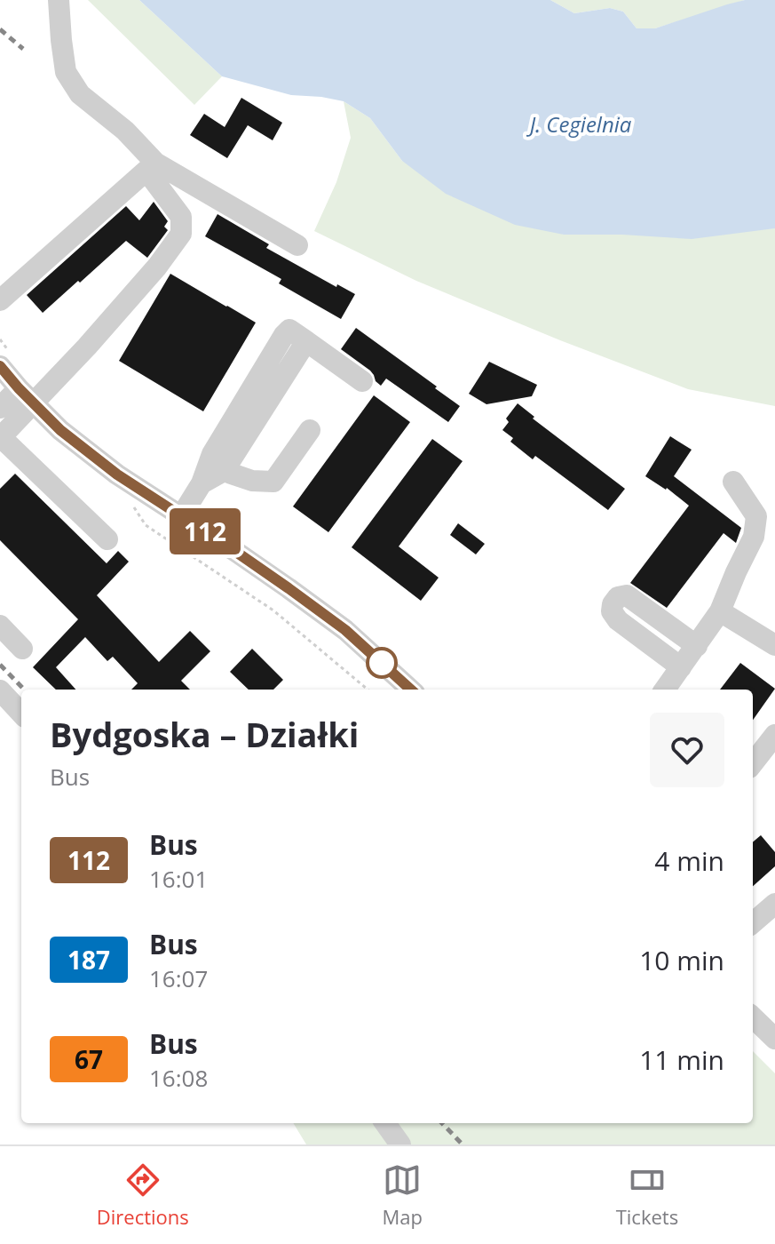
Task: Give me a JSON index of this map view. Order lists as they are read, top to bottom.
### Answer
{
  "water": ["J. Cegielnia"],
  "lines": ["bus line 112"],
  "page": {
    "on_map": "112",
    "heading": ["Bydgoska – Działki", "Bus"],
    "list": [
      {
        "mark": "112",
        "name": "Bus",
        "note": "16:01",
        "value": "4 min"
      },
      {
        "mark": "187",
        "name": "Bus",
        "note": "16:07",
        "value": "10 min"
      },
      {
        "mark": "67",
        "name": "Bus",
        "note": "16:08",
        "value": "11 min"
      }
    ],
    "tabs": ["Directions", "Map", "Tickets"]
  }
}
